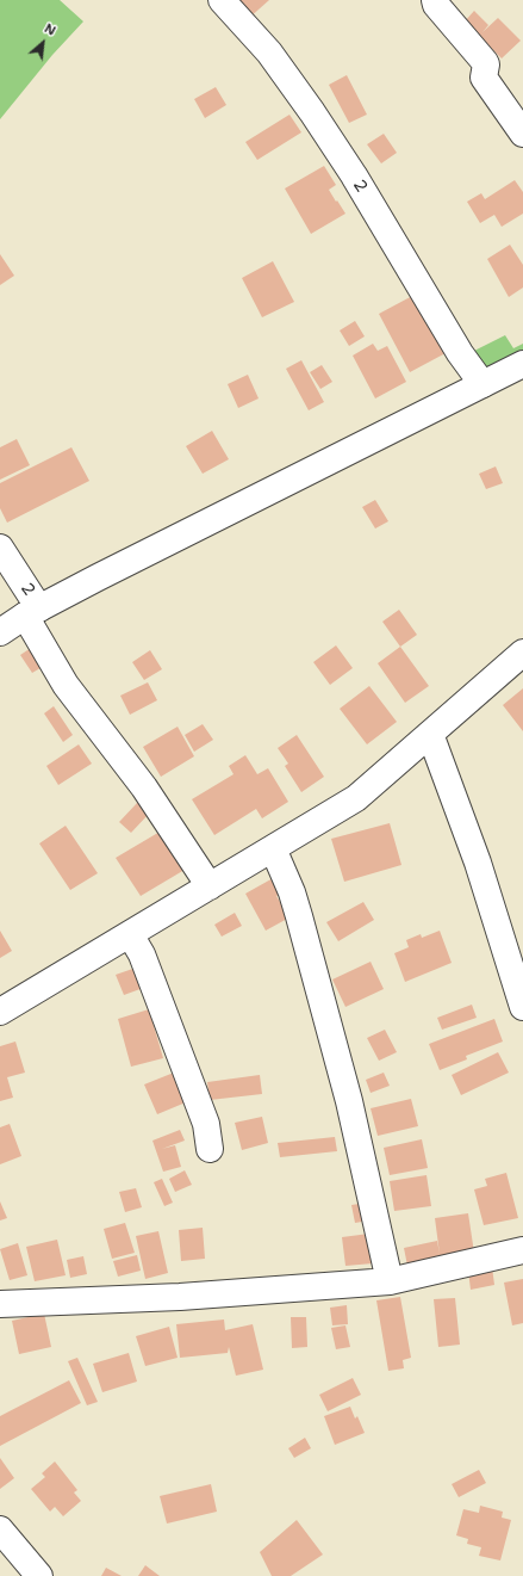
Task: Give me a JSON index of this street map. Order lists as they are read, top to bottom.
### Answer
{
  "streets": {
    "street": ["2"]
  },
  "north": "top right"
}
